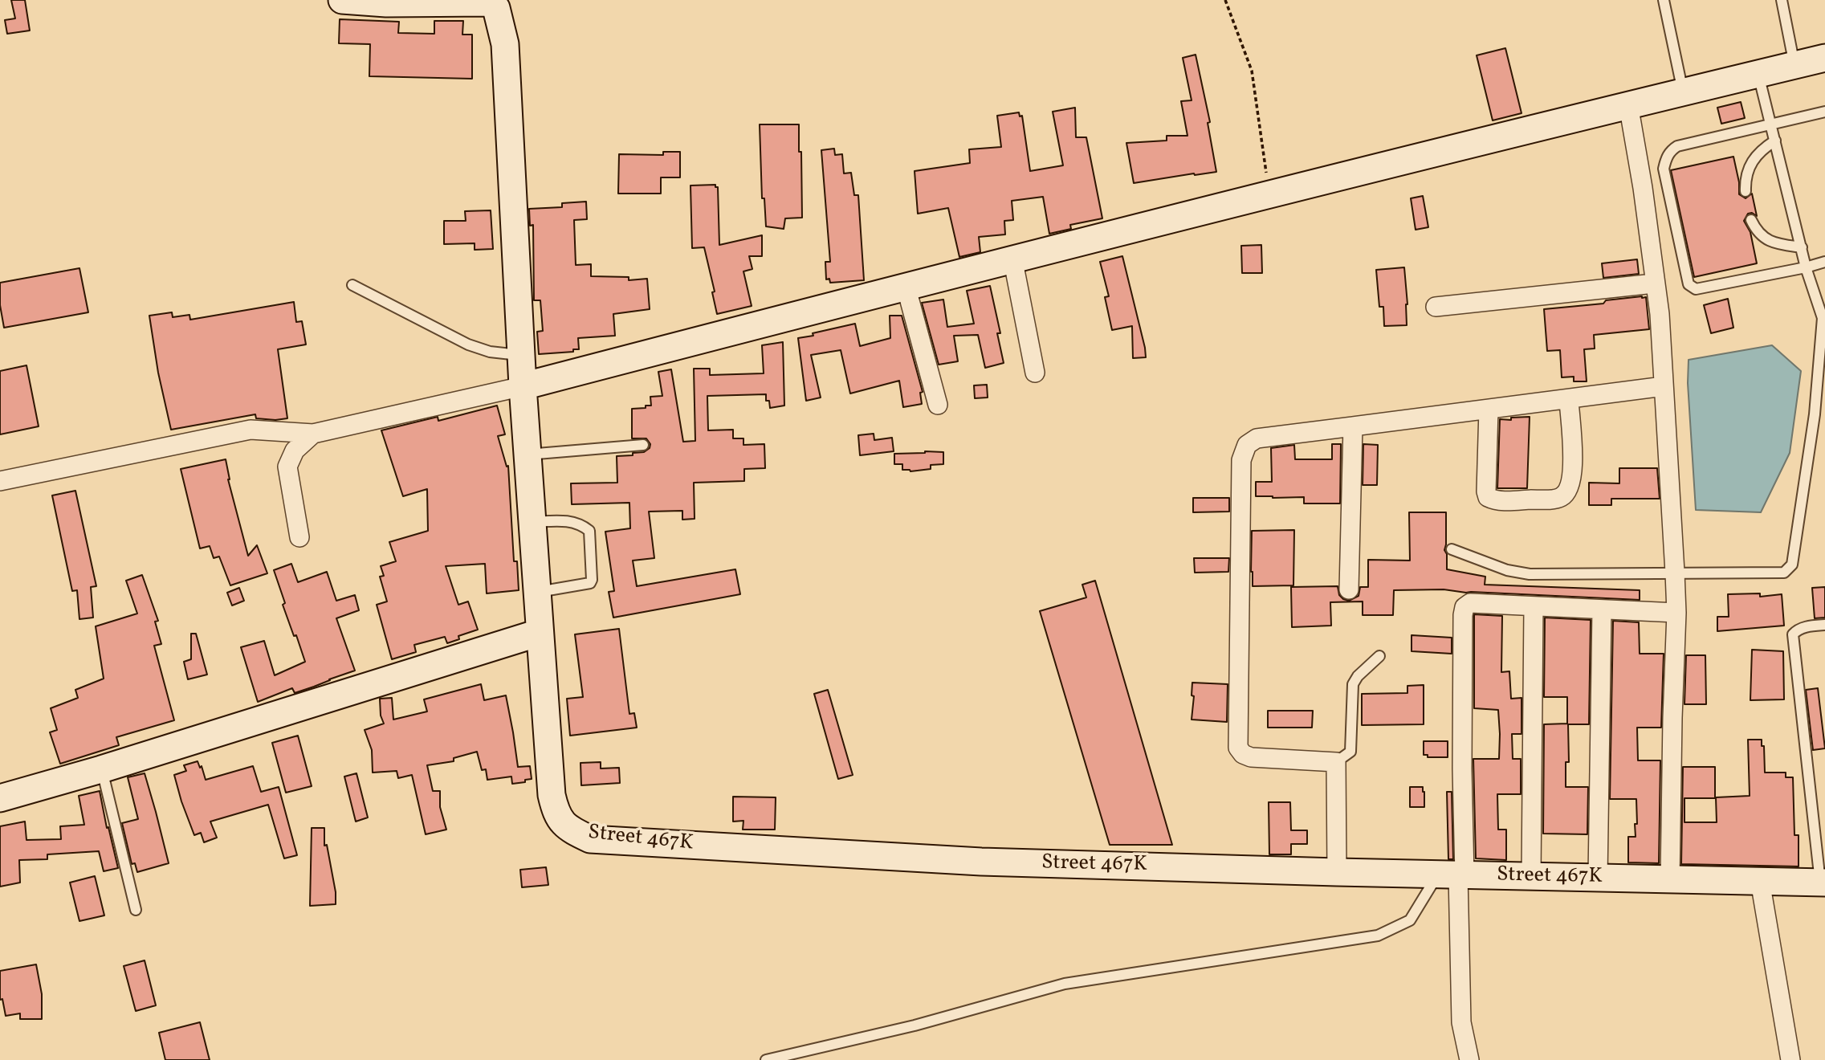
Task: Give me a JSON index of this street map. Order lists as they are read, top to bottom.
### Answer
{
  "streets": {
    "street": ["Street 467K"]
  }
}
